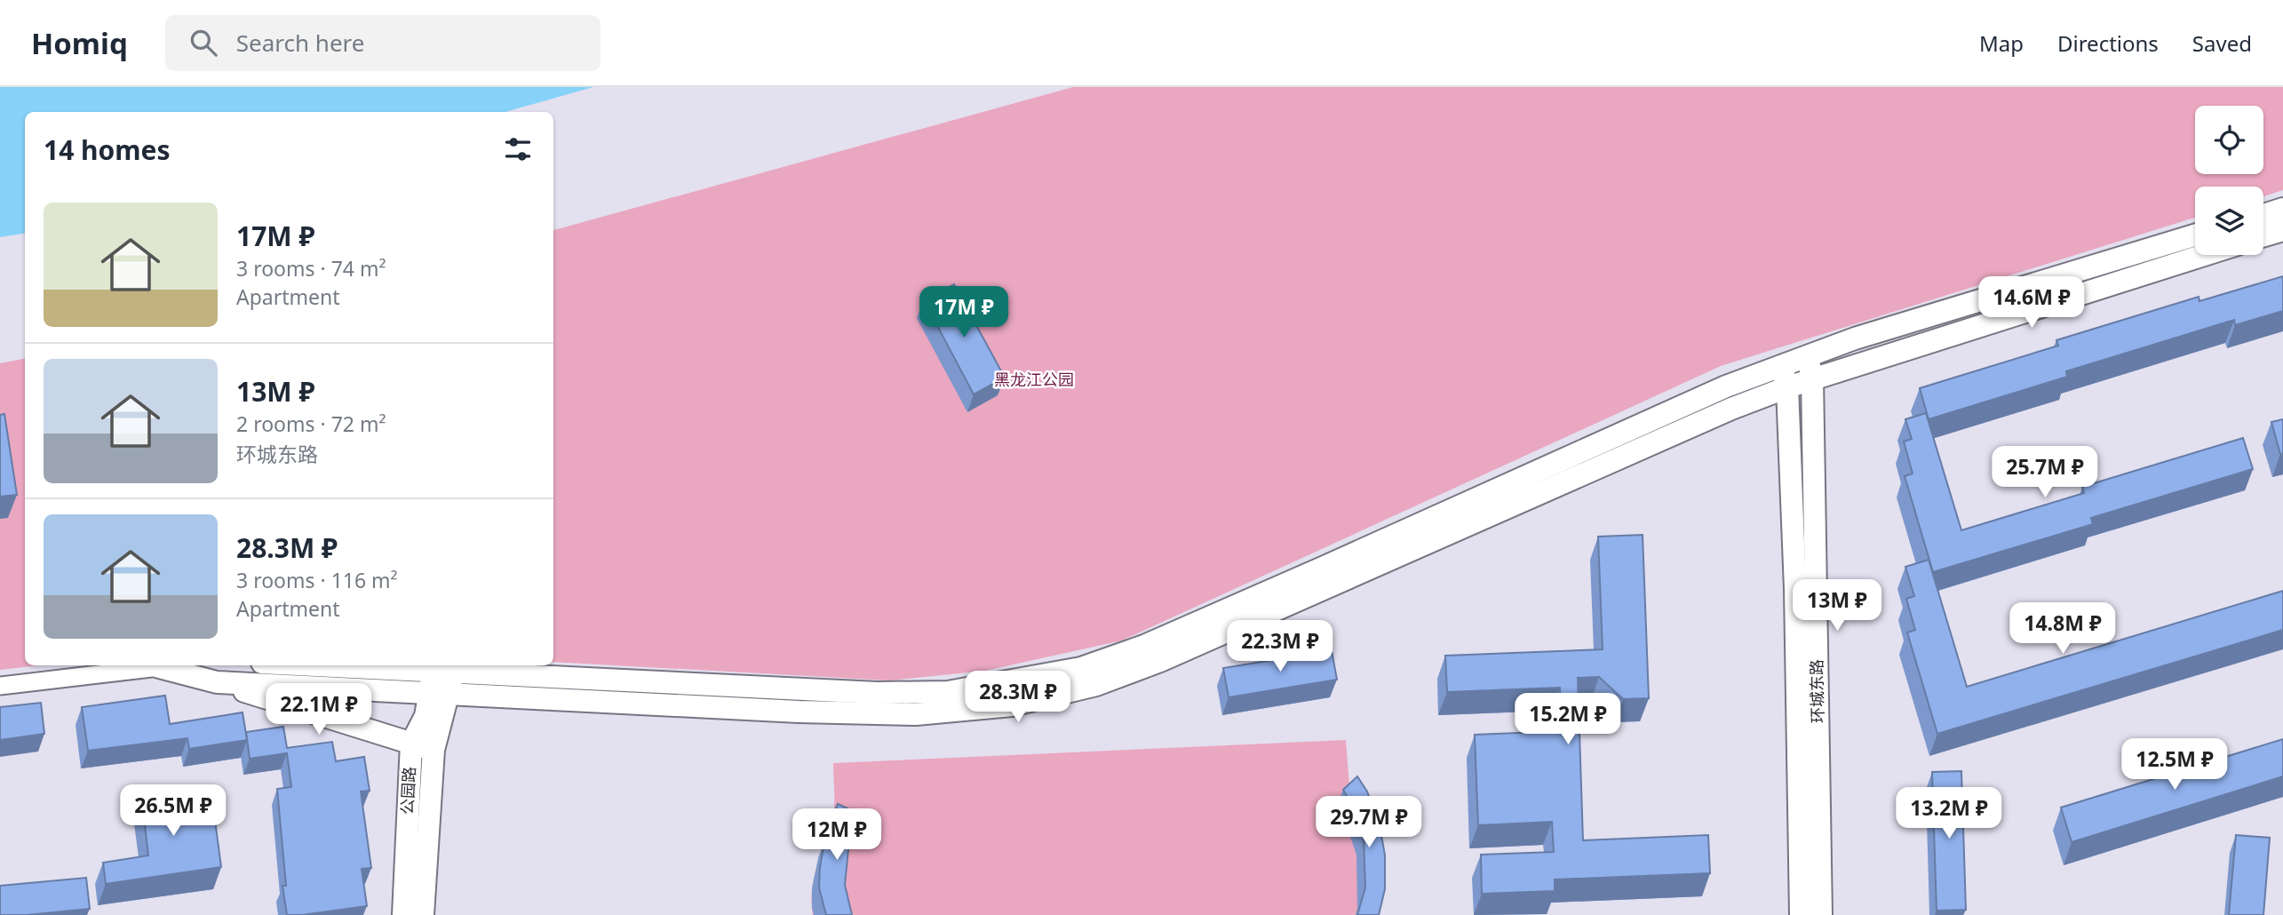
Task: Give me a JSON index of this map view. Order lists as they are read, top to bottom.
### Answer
{
  "streets": {
    "street": ["环城东路", "公园路"]
  },
  "parks": ["黑龙江公园"],
  "page": {
    "header": "Homiq",
    "search": "Search here",
    "nav": ["Map", "Directions", "Saved"],
    "heading": "14 homes",
    "list": [
      {
        "name": "17M ₽",
        "note": "3 rooms · 74 m² · Apartment"
      },
      {
        "name": "13M ₽",
        "note": "2 rooms · 72 m² · 环城东路"
      },
      {
        "name": "28.3M ₽",
        "note": "3 rooms · 116 m² · Apartment"
      }
    ],
    "price": [
      "14.6M ₽",
      "17M ₽",
      "25.7M ₽",
      "13M ₽",
      "14.8M ₽",
      "22.3M ₽",
      "28.3M ₽",
      "22.1M ₽",
      "15.2M ₽",
      "12.5M ₽",
      "26.5M ₽",
      "13.2M ₽",
      "29.7M ₽",
      "12M ₽"
    ]
  }
}
